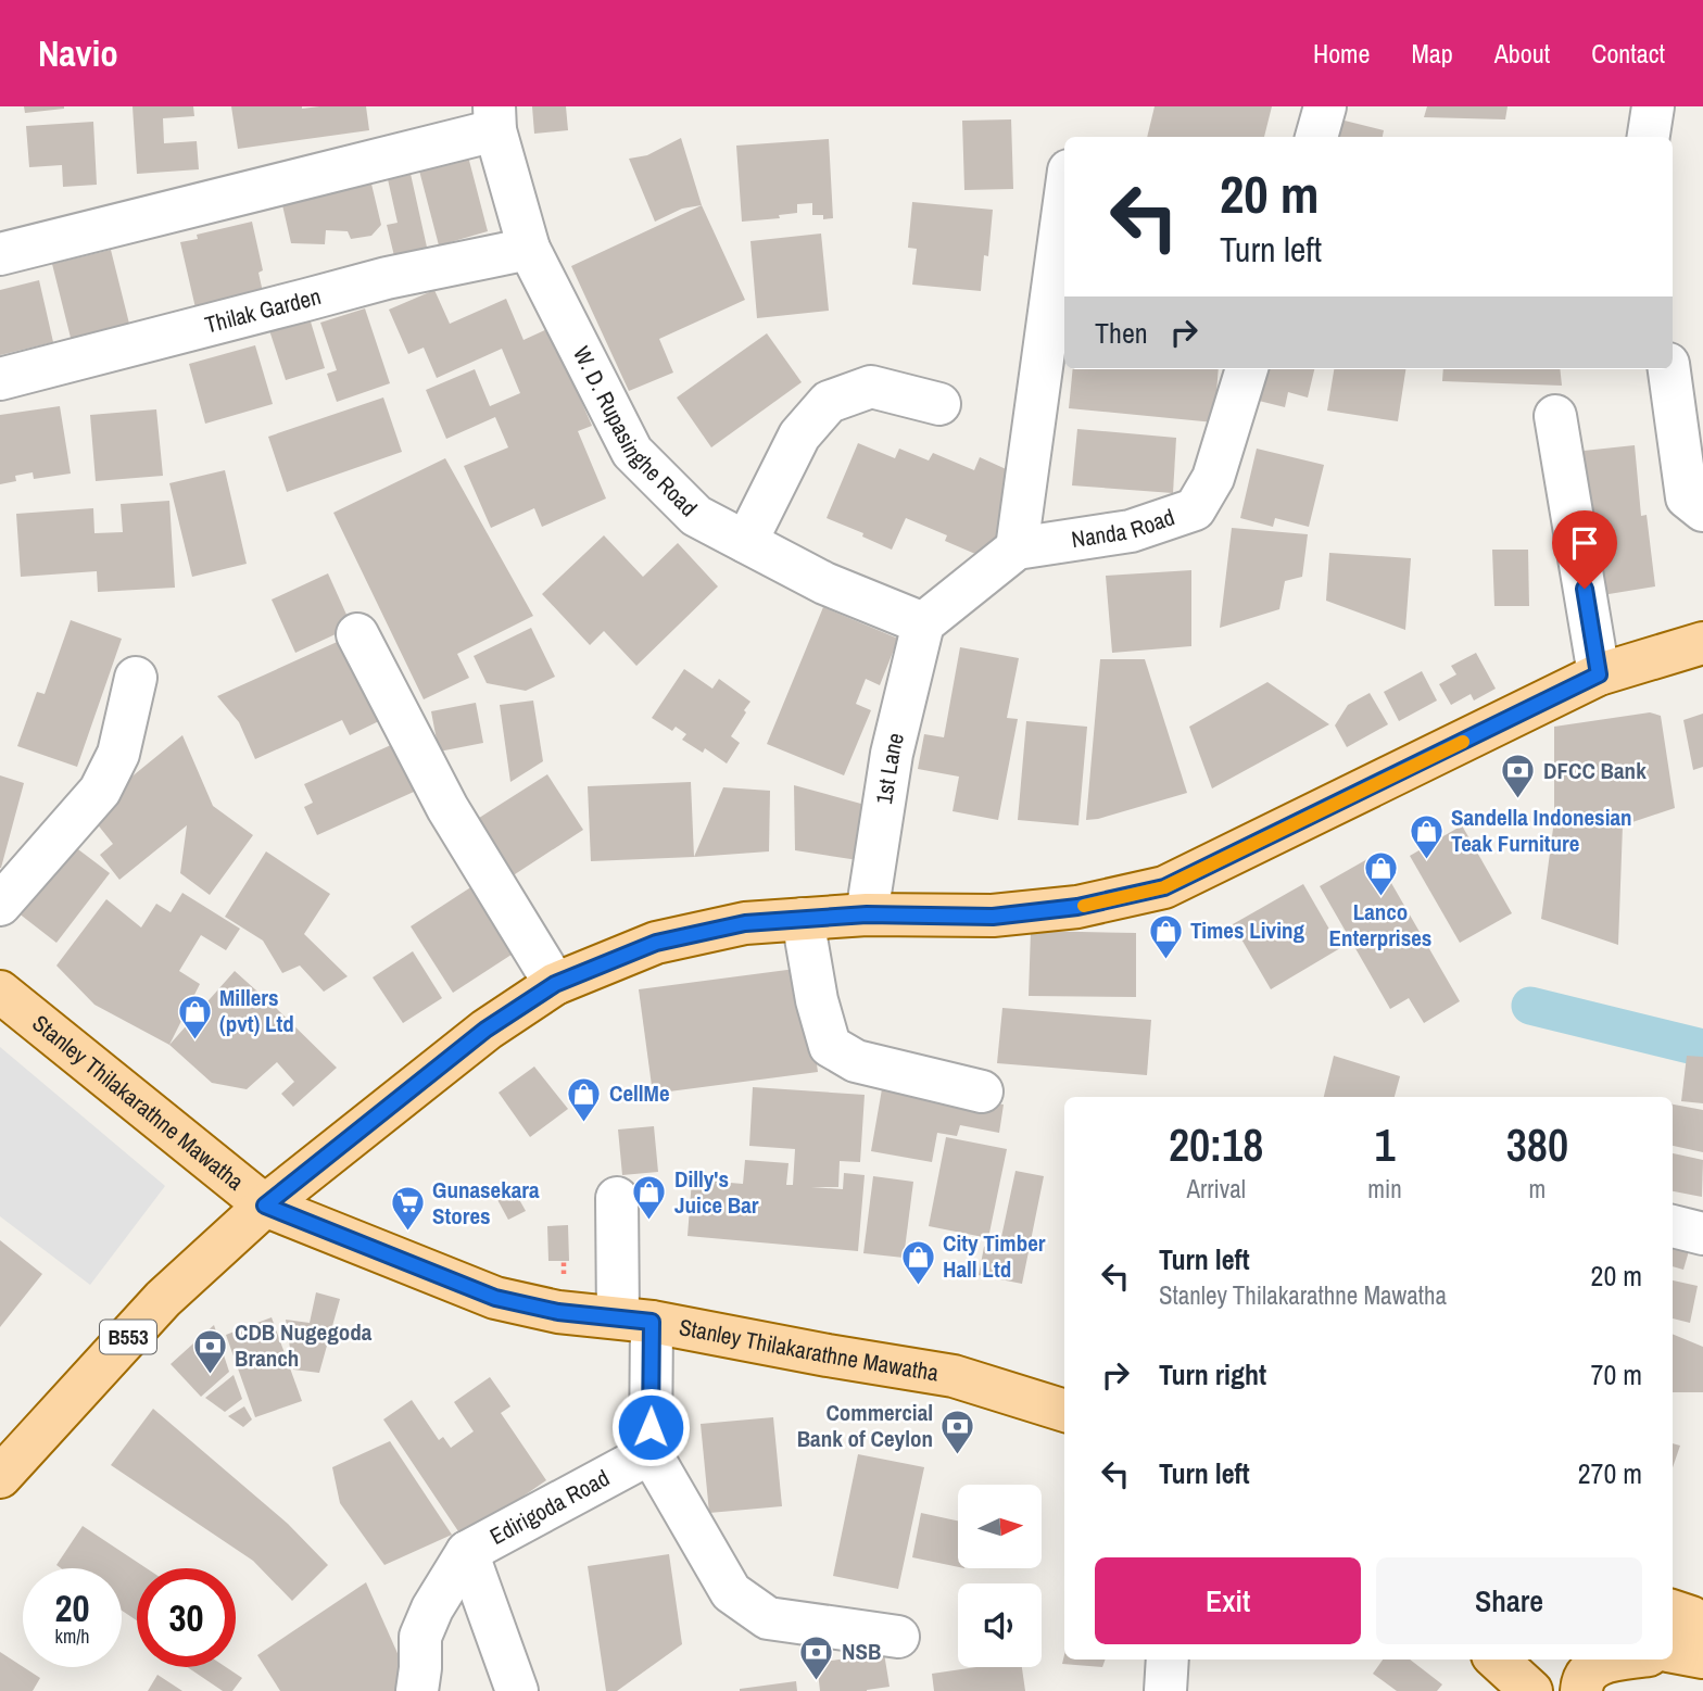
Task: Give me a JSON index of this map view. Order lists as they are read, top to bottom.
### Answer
{
  "streets": {
    "main road": ["Stanley Thilakarathne Mawatha", "B553"],
    "street": [
      "Thilak Garden",
      "W. D. Rupasinghe Road",
      "Nanda Road",
      "1st Lane",
      "Edirigoda Road"
    ]
  },
  "crossings": [
    ["Thilak Garden", "W. D. Rupasinghe Road"],
    ["W. D. Rupasinghe Road", "1st Lane"],
    ["Stanley Thilakarathne Mawatha", "B553"]
  ],
  "places": {
    "bank": [
      "DFCC Bank",
      "CDB Nugegoda Branch",
      "Commercial Bank of Ceylon",
      "NSB"
    ],
    "shop": [
      "Sandella Indonesian Teak Furniture",
      "Lanco Enterprises",
      "Times Living",
      "Millers (pvt) Ltd",
      "CellMe",
      "Dilly's Juice Bar",
      "City Timber Hall Ltd"
    ],
    "supermarket": ["Gunasekara Stores"]
  },
  "north": "right",
  "page": {
    "header": "Navio",
    "nav": [
      "Home",
      "Map",
      "About",
      "Contact"
    ],
    "turn": ["20 m", "Turn left"],
    "then": "Then",
    "eta": [
      "20:18",
      "Arrival",
      "1",
      "min",
      "380",
      "m"
    ],
    "list": [
      {
        "name": "Turn left",
        "note": "Stanley Thilakarathne Mawatha",
        "value": "20 m"
      },
      {
        "name": "Turn right",
        "value": "70 m"
      },
      {
        "name": "Turn left",
        "value": "270 m"
      }
    ],
    "buttons": ["Exit", "Share"],
    "speed": "20 km/h",
    "limit": "30"
  }
}
